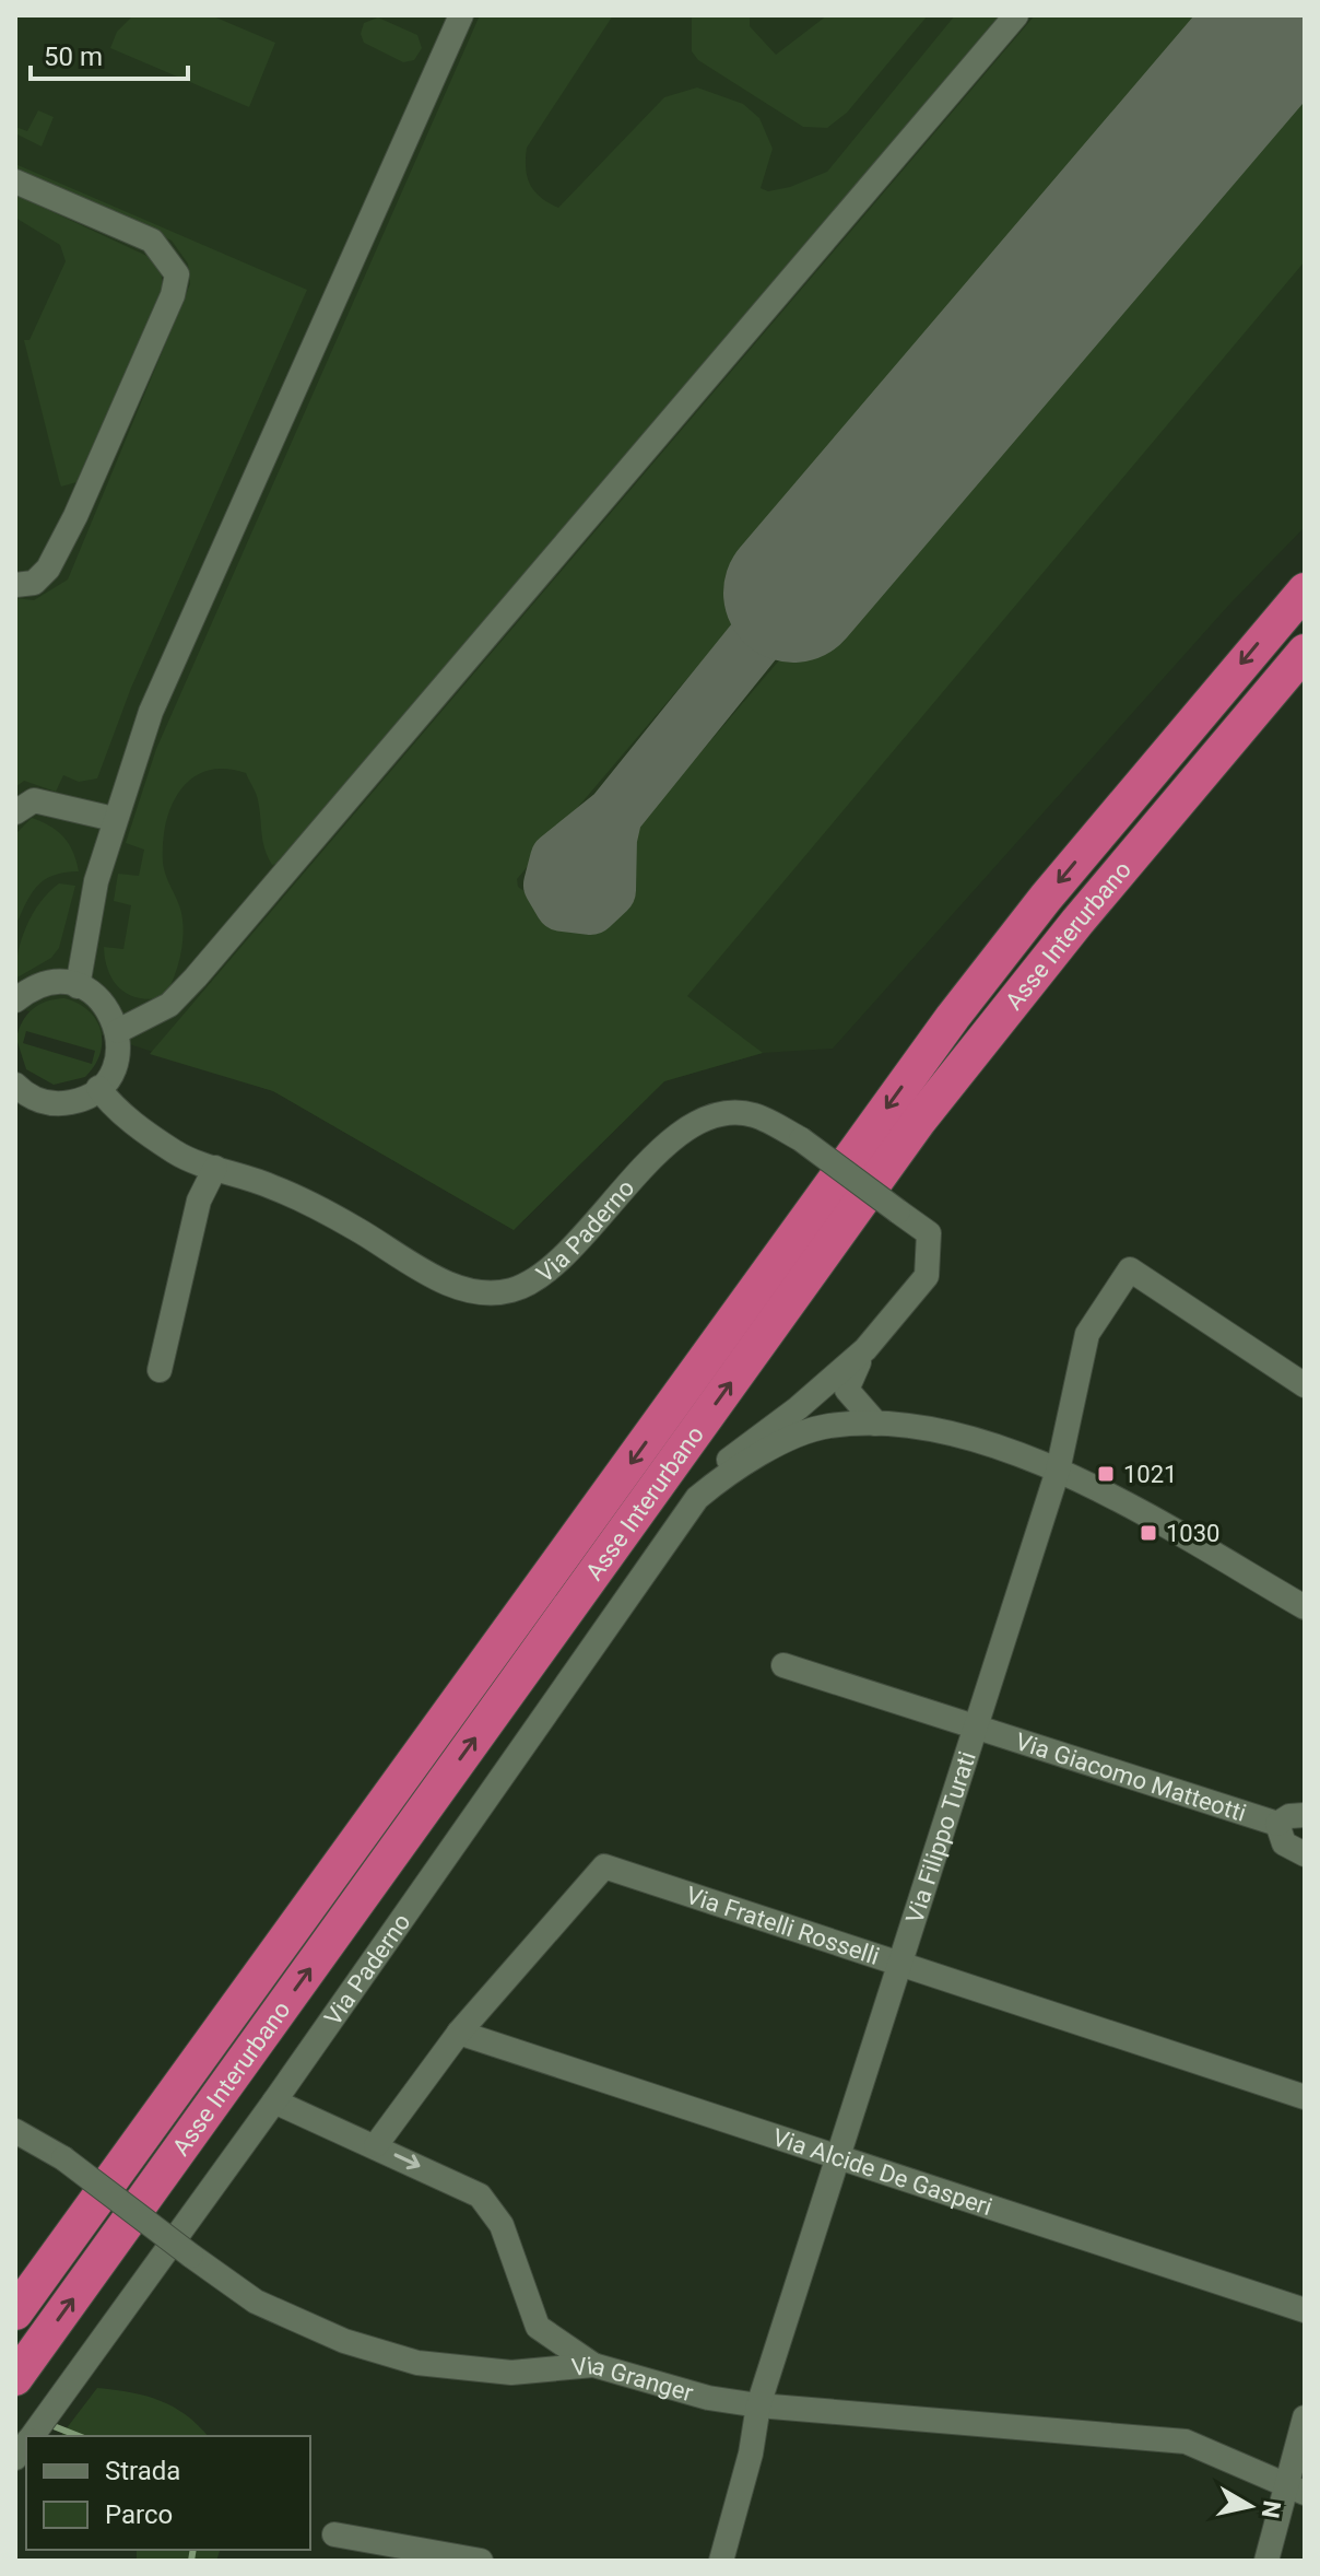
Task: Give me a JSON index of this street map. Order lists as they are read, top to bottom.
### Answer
{
  "streets": {
    "highway": ["Asse Interurbano"],
    "street": [
      "Via Paderno",
      "Via Giacomo Matteotti",
      "Via Filippo Turati",
      "Via Fratelli Rosselli",
      "Via Alcide De Gasperi",
      "Via Granger"
    ]
  },
  "crossings": [
    ["Via Paderno", "Via Filippo Turati"],
    ["Via Giacomo Matteotti", "Via Filippo Turati"],
    ["Via Filippo Turati", "Via Fratelli Rosselli"],
    ["Via Filippo Turati", "Via Alcide De Gasperi"],
    ["Via Filippo Turati", "Via Granger"],
    ["Via Fratelli Rosselli", "Via Alcide De Gasperi"]
  ],
  "places": {
    "transit": ["1021", "1030"]
  },
  "legend": ["Strada", "Parco"],
  "scale_bar": "50 m",
  "north": "right"
}
